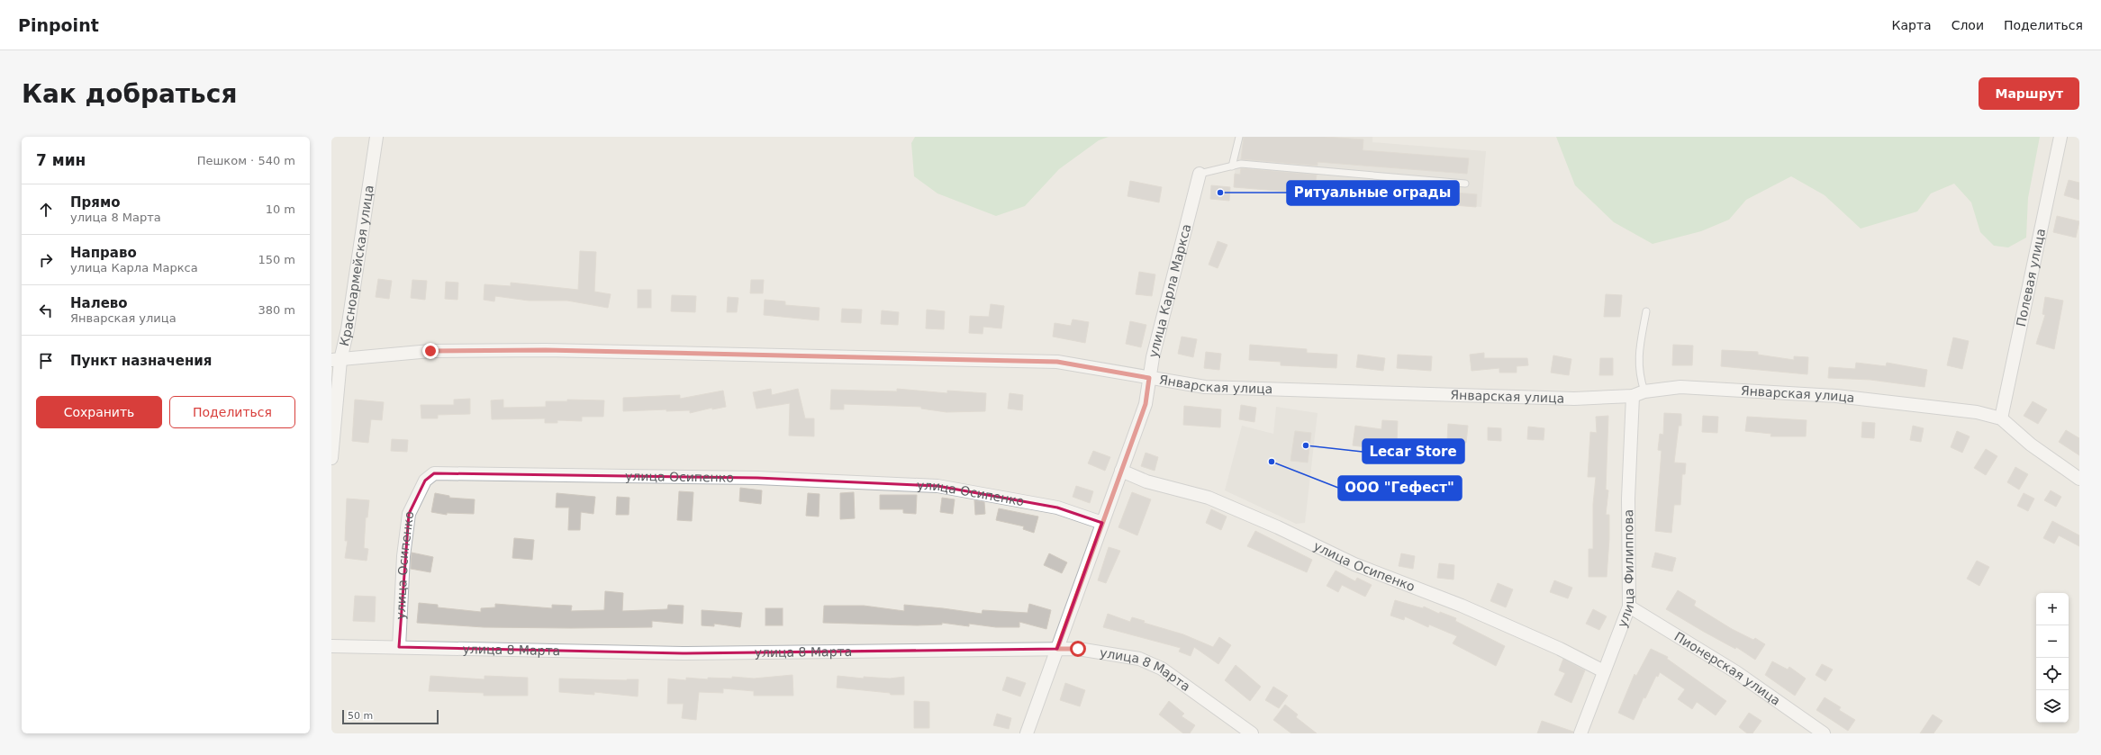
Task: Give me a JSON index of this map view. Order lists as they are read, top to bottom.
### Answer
{
  "streets": {
    "street": [
      "Красноармейская улица",
      "Полевая улица",
      "улица Карла Маркса",
      "Январская улица",
      "улица Осипенко",
      "улица Филиппова",
      "улица 8 Марта",
      "Пионерская улица"
    ]
  },
  "crossings": [
    ["Красноармейская улица", "Январская улица"],
    ["Полевая улица", "Январская улица"],
    ["улица Карла Маркса", "Январская улица"],
    ["улица Карла Маркса", "улица Осипенко"],
    ["улица Карла Маркса", "улица 8 Марта"],
    ["Январская улица", "улица Филиппова"],
    ["улица Осипенко", "улица Филиппова"],
    ["улица Осипенко", "улица 8 Марта"],
    ["улица Филиппова", "Пионерская улица"]
  ],
  "places": ["Ритуальные ограды", "Lecar Store", "ООО \"Гефест\""],
  "scale_bar": "50 m",
  "page": {
    "header": "Pinpoint",
    "nav": ["Карта", "Слои", "Поделиться"],
    "buttons": [
      "Маршрут",
      ["Сохранить", "Поделиться"]
    ],
    "title": "Как добраться",
    "heading": ["7 мин", "Пешком · 540 m"],
    "list": [
      ["Прямо", "улица 8 Марта", "10 m"],
      ["Направо", "улица Карла Маркса", "150 m"],
      ["Налево", "Январская улица", "380 m"],
      "Пункт назначения"
    ],
    "map_buttons": ["+", "−"],
    "scale": "50 m"
  }
}
